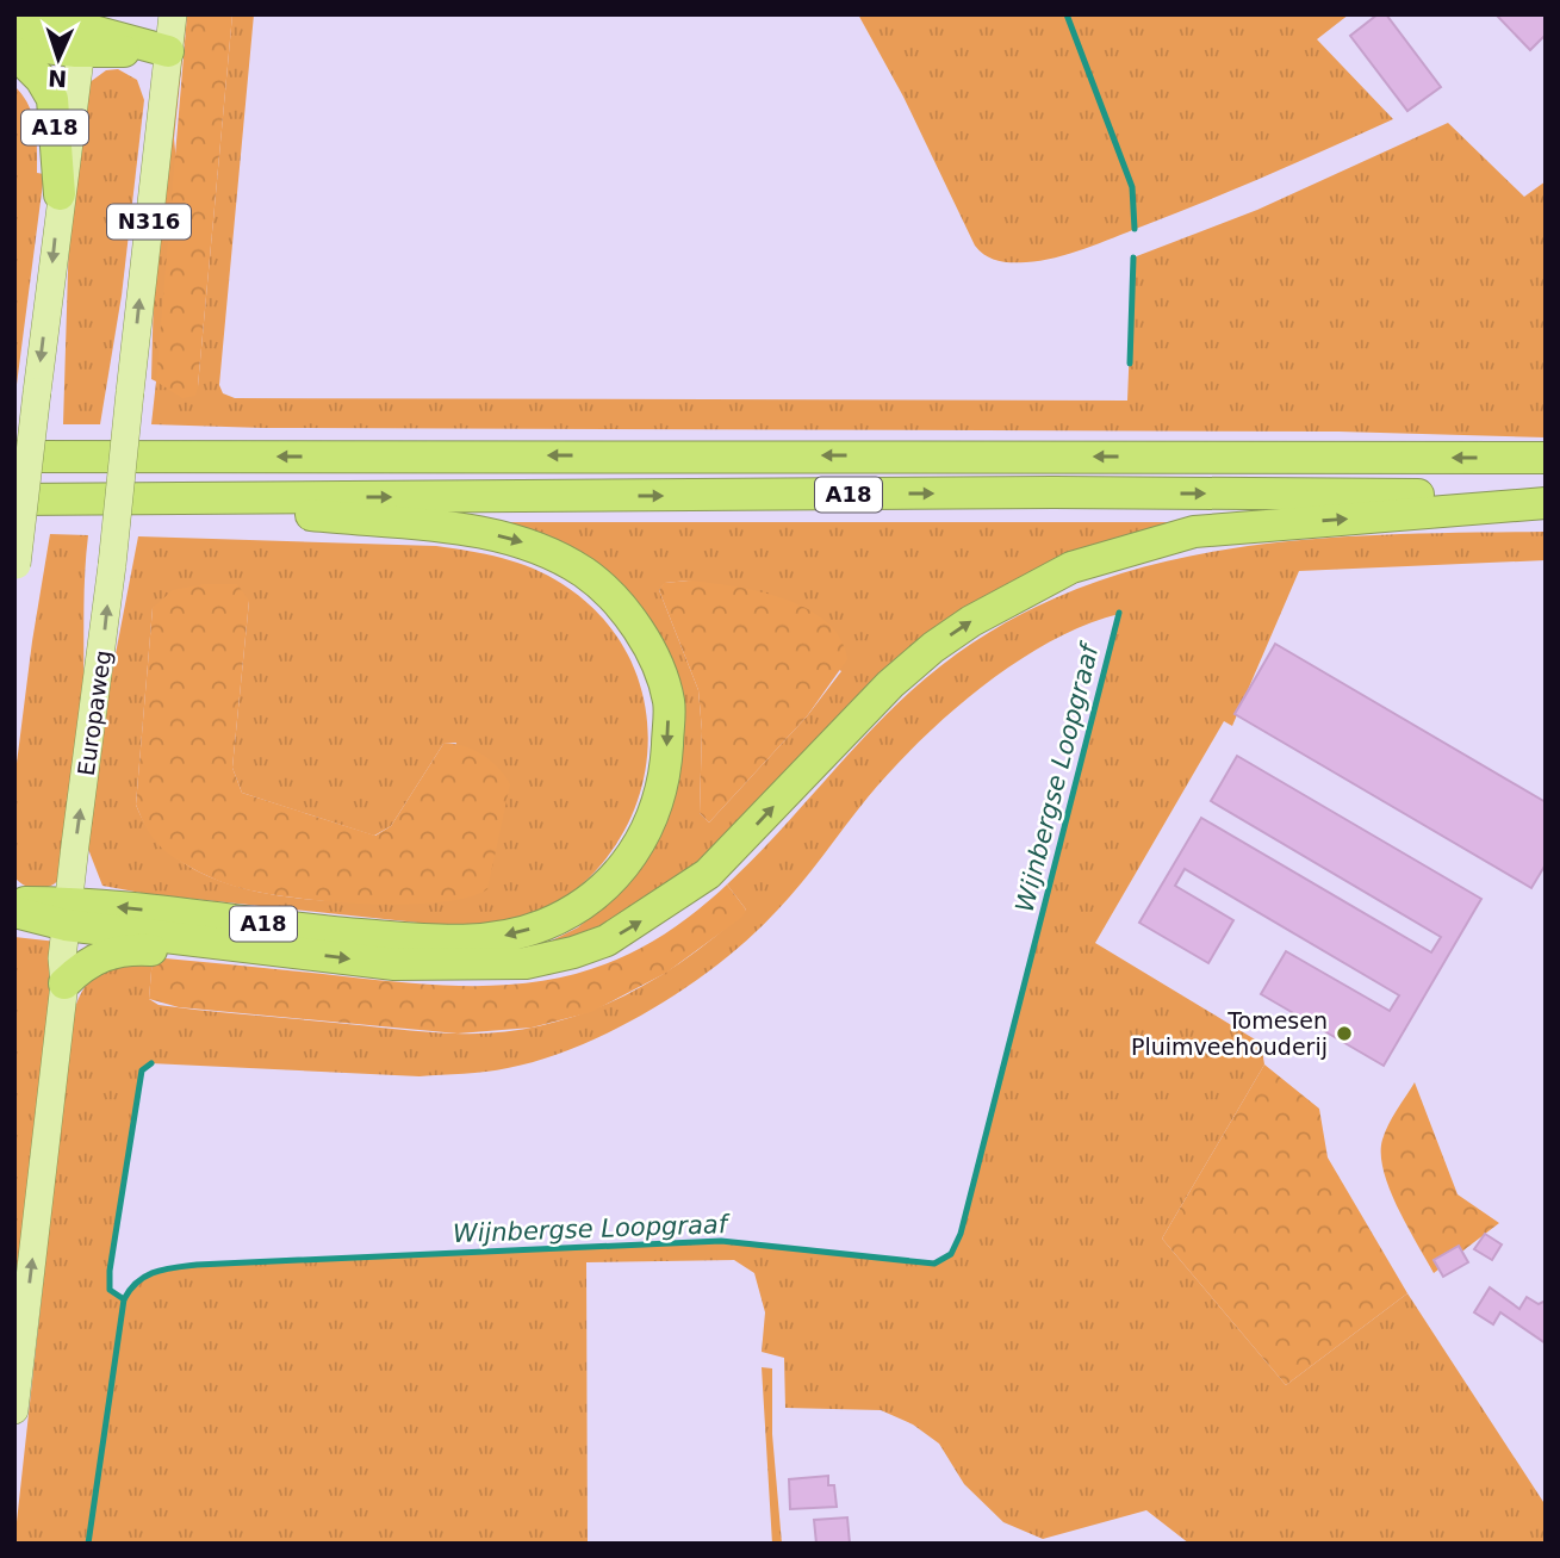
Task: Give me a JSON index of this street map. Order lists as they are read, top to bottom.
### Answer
{
  "streets": {
    "highway": ["A18"],
    "main road": ["N316", "Europaweg"]
  },
  "crossings": [
    ["A18", "Europaweg"]
  ],
  "water": ["Wijnbergse Loopgraaf"],
  "places": ["Tomesen Pluimveehouderij"],
  "north": "bottom"
}
